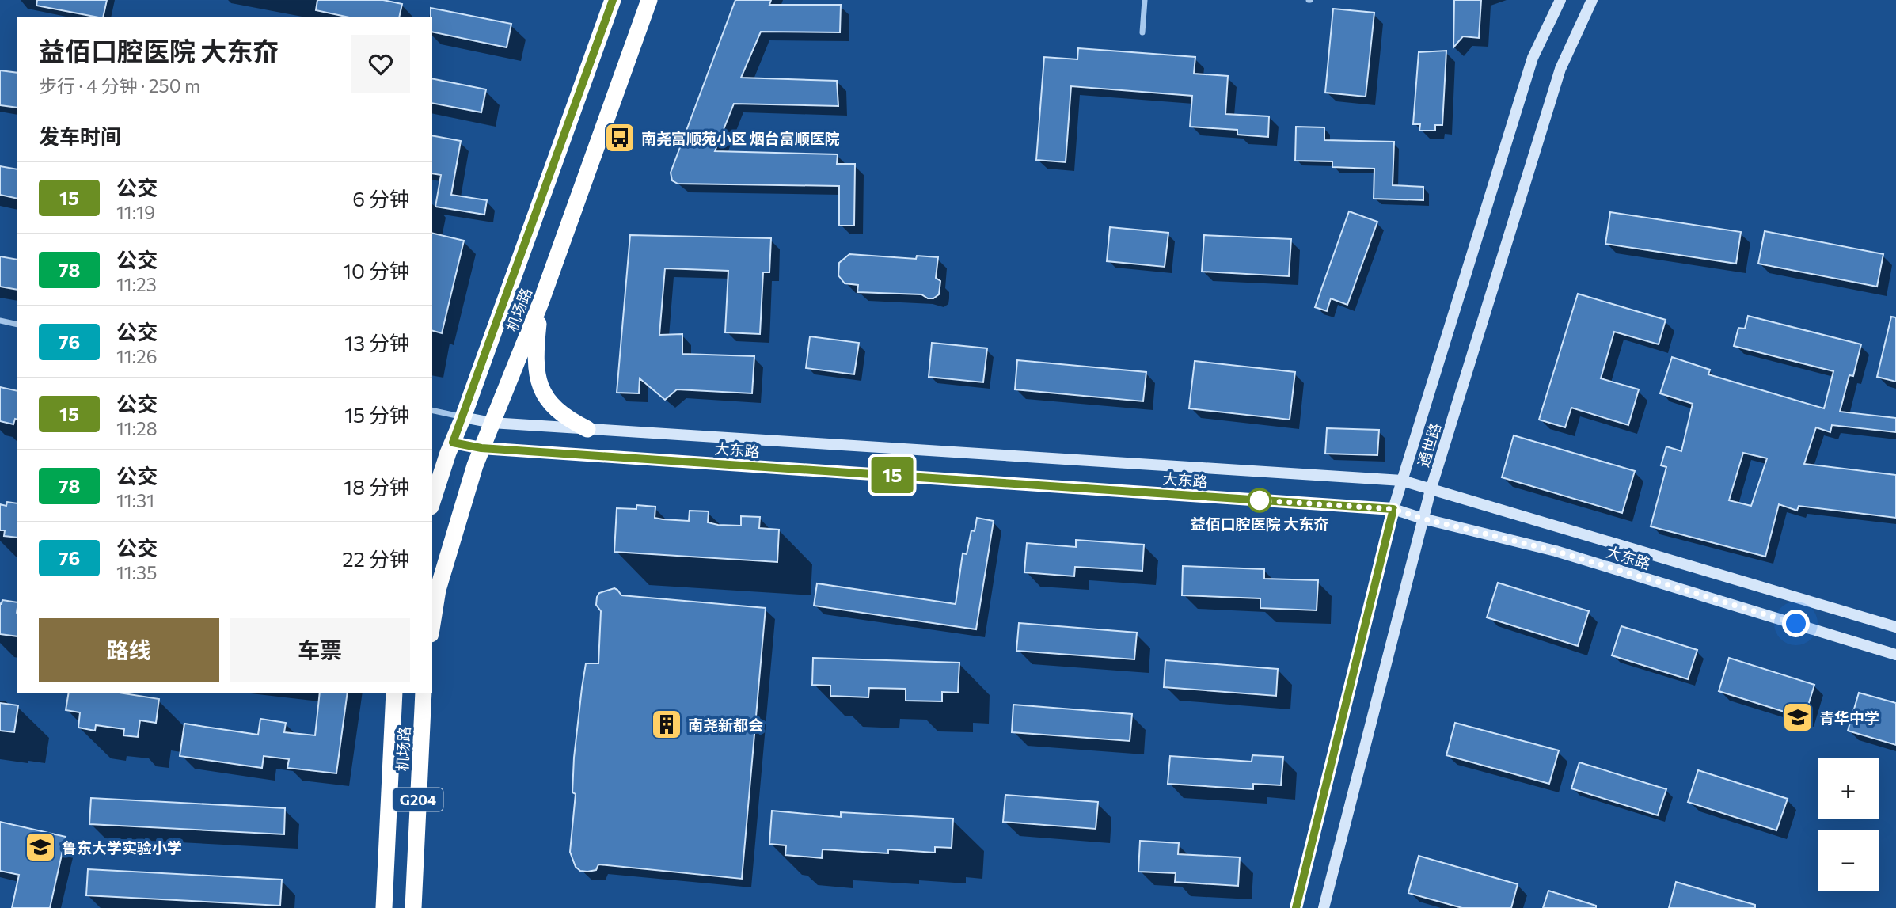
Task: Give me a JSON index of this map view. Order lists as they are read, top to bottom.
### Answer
{
  "streets": {
    "highway": ["机场路", "G204"],
    "street": ["通世路", "大东路"]
  },
  "crossings": [
    ["机场路", "大东路"],
    ["通世路", "大东路"]
  ],
  "places": {
    "bus stop": ["南尧富顺苑小区 烟台富顺医院"],
    "other": ["益佰口腔医院 大东夼"],
    "school or university": ["青华中学", "鲁东大学实验小学"],
    "building": ["南尧新都会"]
  },
  "lines": ["bus line 15"],
  "page": {
    "on_map": "15",
    "heading": [
      ["益佰口腔医院 大东夼", "步行 · 4 分钟 · 250 m"],
      "发车时间"
    ],
    "list": [
      {
        "mark": "15",
        "name": "公交",
        "note": "11:19",
        "value": "6 分钟"
      },
      {
        "mark": "78",
        "name": "公交",
        "note": "11:23",
        "value": "10 分钟"
      },
      {
        "mark": "76",
        "name": "公交",
        "note": "11:26",
        "value": "13 分钟"
      },
      {
        "mark": "15",
        "name": "公交",
        "note": "11:28",
        "value": "15 分钟"
      },
      {
        "mark": "78",
        "name": "公交",
        "note": "11:31",
        "value": "18 分钟"
      },
      {
        "mark": "76",
        "name": "公交",
        "note": "11:35",
        "value": "22 分钟"
      }
    ],
    "buttons": ["路线", "车票"],
    "map_buttons": ["+", "−"]
  }
}
